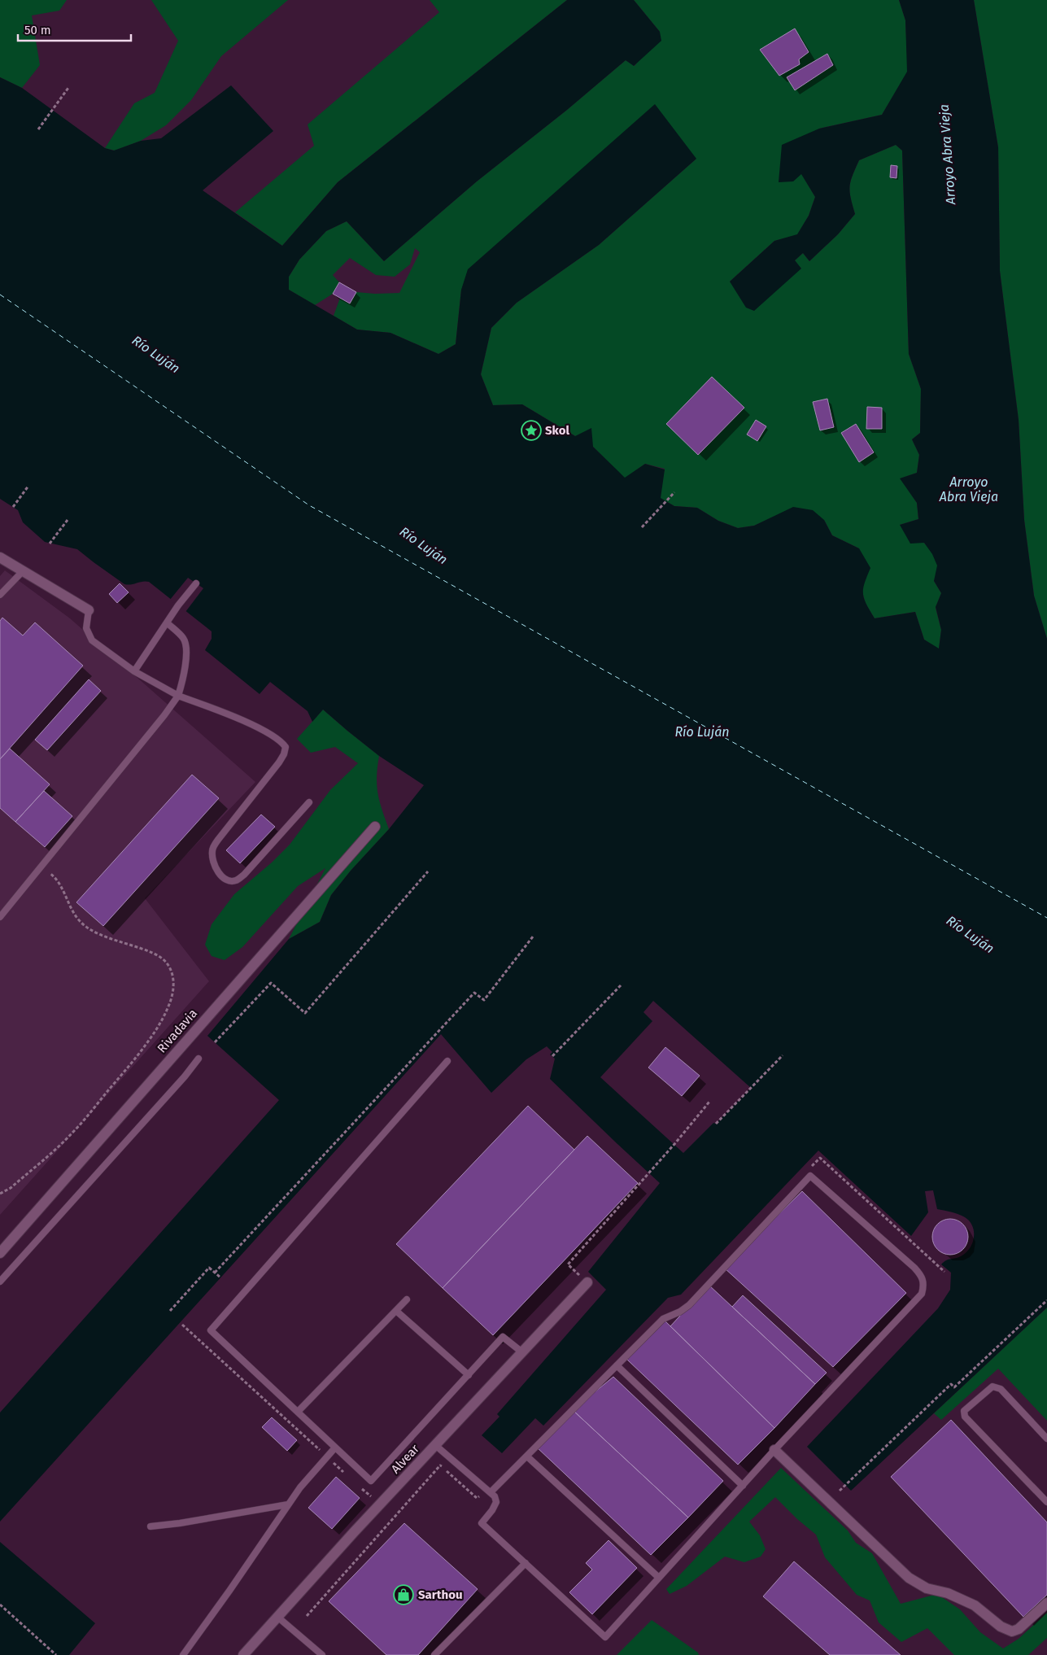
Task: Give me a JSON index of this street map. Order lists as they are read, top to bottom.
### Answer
{
  "streets": {
    "street": ["Rivadavia", "Alvear"]
  },
  "water": ["Arroyo Abra Vieja", "Río Luján"],
  "places": {
    "place": ["Skol"],
    "shop": ["Sarthou"]
  },
  "scale_bar": "50 m"
}
